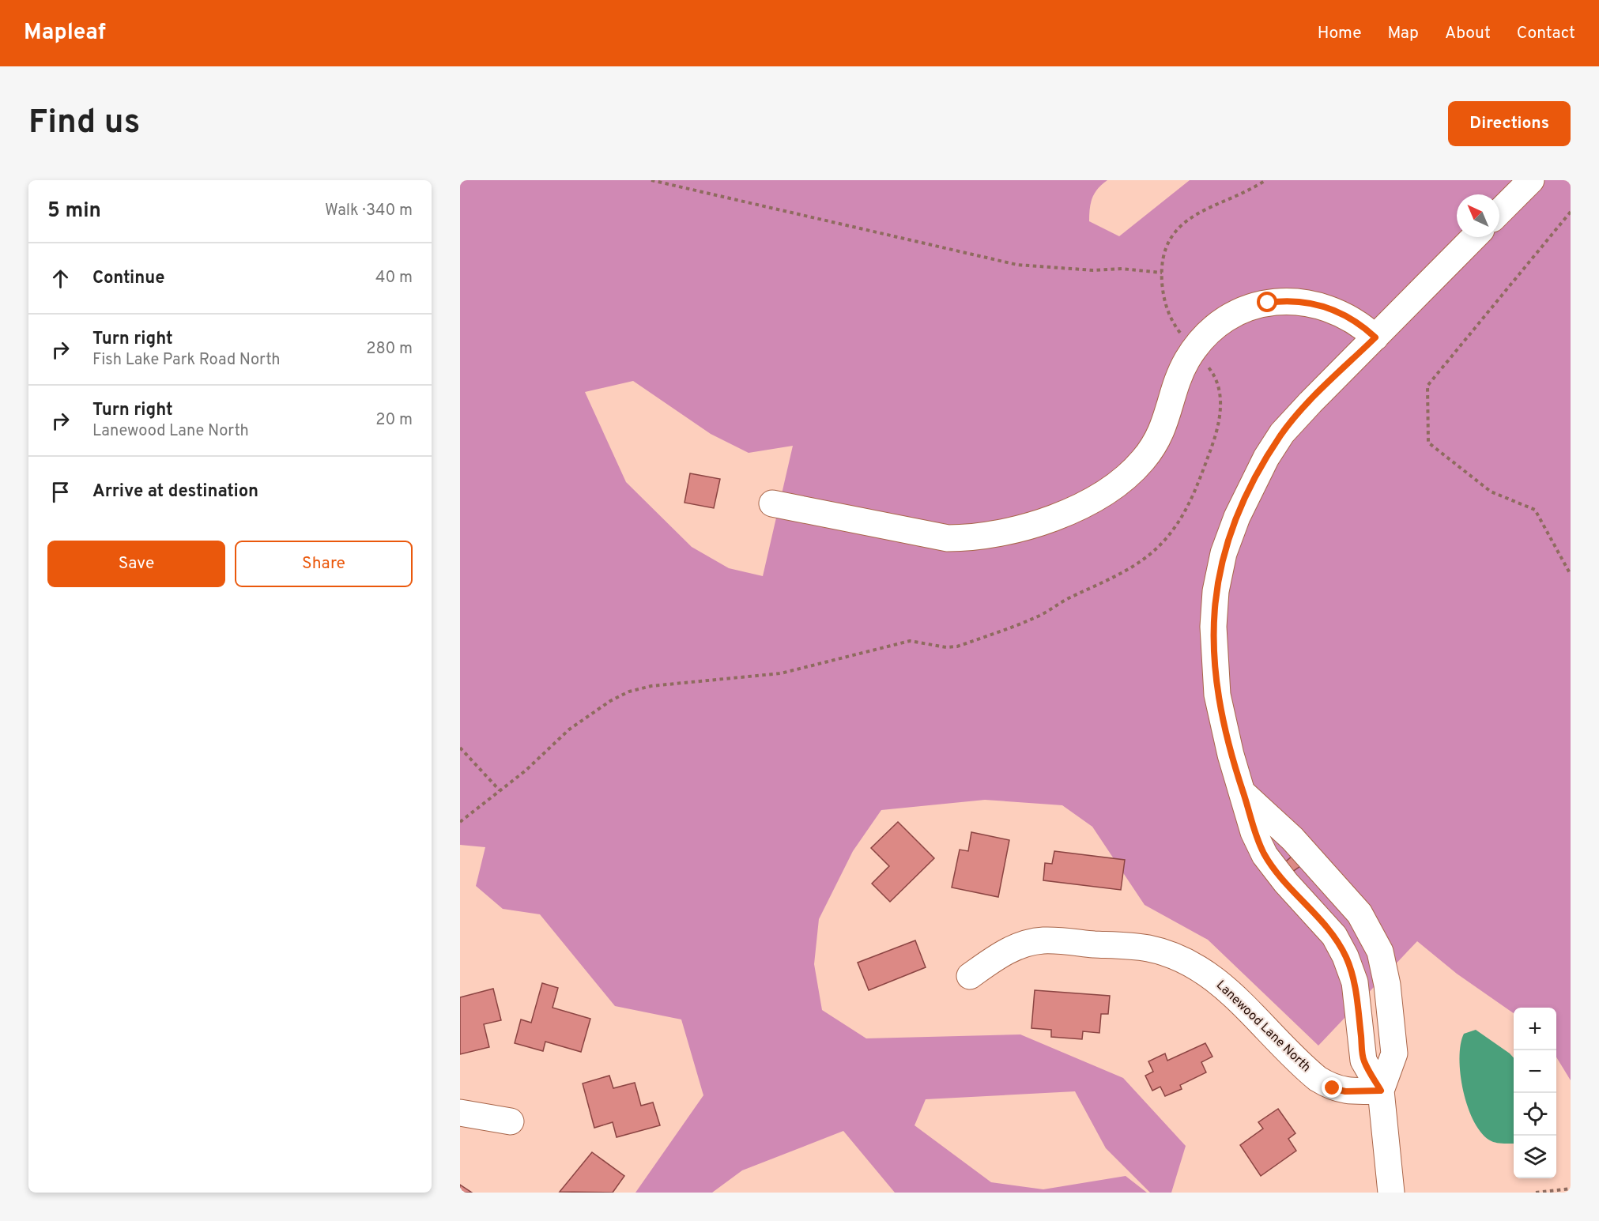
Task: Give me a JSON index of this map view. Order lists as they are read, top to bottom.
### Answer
{
  "streets": {
    "street": ["Lanewood Lane North"]
  },
  "north": "top left",
  "page": {
    "header": "Mapleaf",
    "nav": [
      "Home",
      "Map",
      "About",
      "Contact"
    ],
    "buttons": [
      "Directions",
      ["Save", "Share"]
    ],
    "title": "Find us",
    "heading": ["5 min", "Walk · 340 m"],
    "list": [
      ["Continue", "40 m"],
      ["Turn right", "Fish Lake Park Road North", "280 m"],
      ["Turn right", "Lanewood Lane North", "20 m"],
      "Arrive at destination"
    ],
    "map_buttons": ["+", "−"]
  }
}
